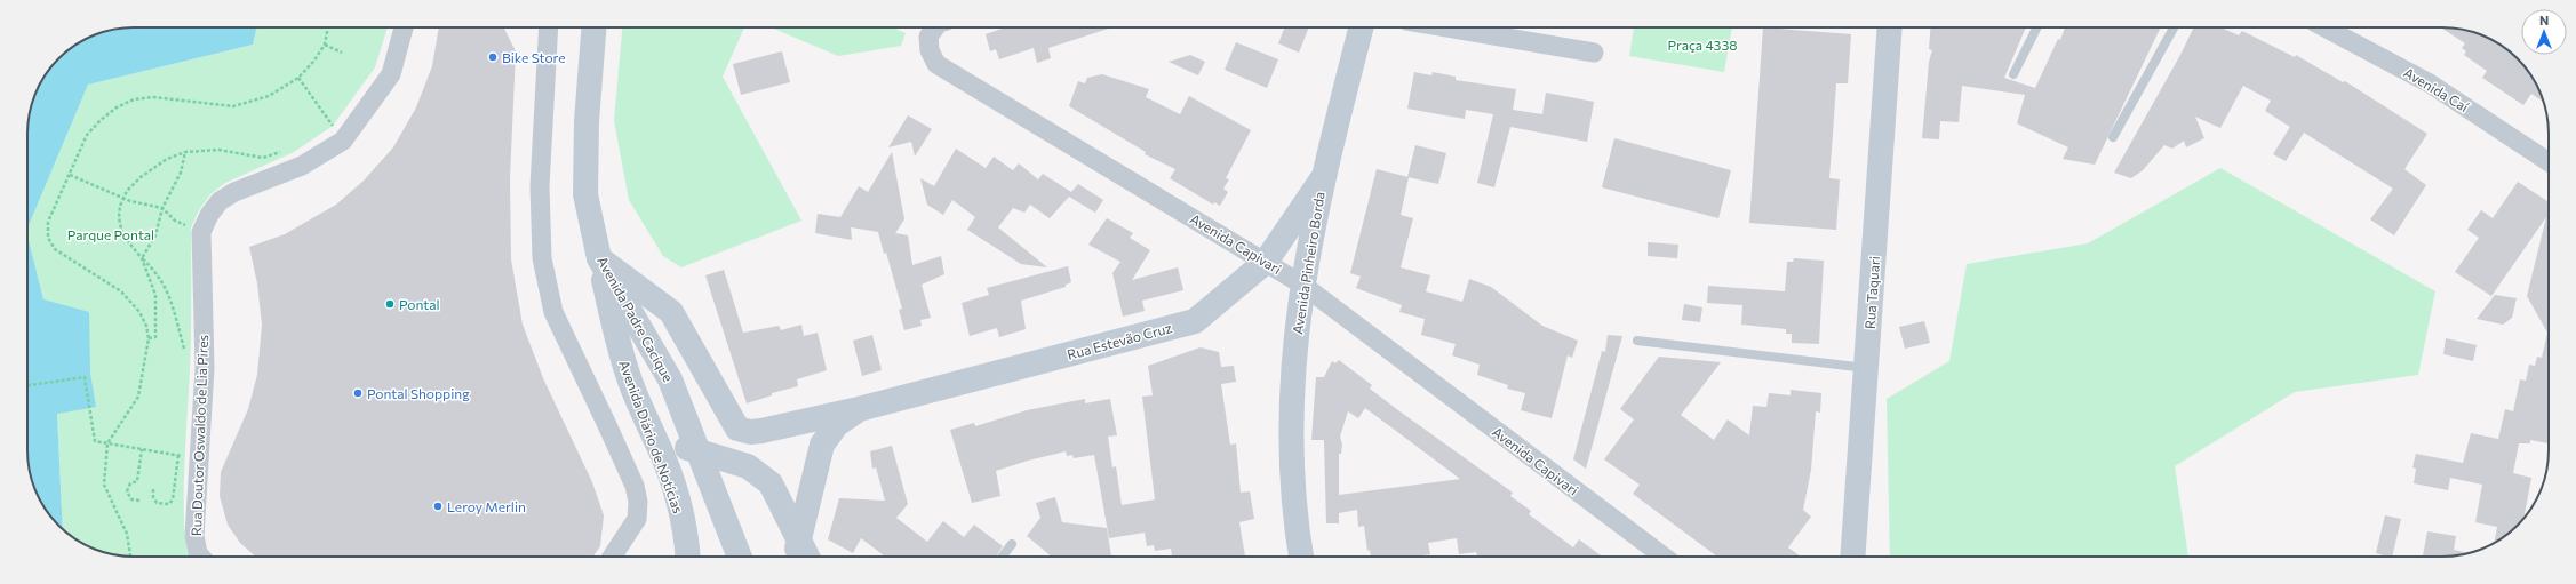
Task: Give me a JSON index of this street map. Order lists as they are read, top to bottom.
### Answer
{
  "streets": {
    "main road": [
      "Avenida Pinheiro Borda",
      "Rua Taquari",
      "Avenida Padre Cacique",
      "Rua Estevão Cruz",
      "Avenida Diário de Notícias"
    ],
    "street": ["Avenida Caí", "Avenida Capivari", "Rua Doutor Oswaldo de Lia Pires"]
  },
  "crossings": [
    ["Avenida Capivari", "Avenida Pinheiro Borda"],
    ["Avenida Capivari", "Rua Estevão Cruz"],
    ["Avenida Pinheiro Borda", "Rua Estevão Cruz"],
    ["Avenida Padre Cacique", "Rua Estevão Cruz"],
    ["Avenida Padre Cacique", "Avenida Diário de Notícias"],
    ["Rua Estevão Cruz", "Avenida Diário de Notícias"]
  ],
  "parks": ["Praça 4338", "Parque Pontal"],
  "places": [
    "Bike Store",
    "Pontal",
    "Pontal Shopping",
    "Leroy Merlin"
  ],
  "north": "top"
}
